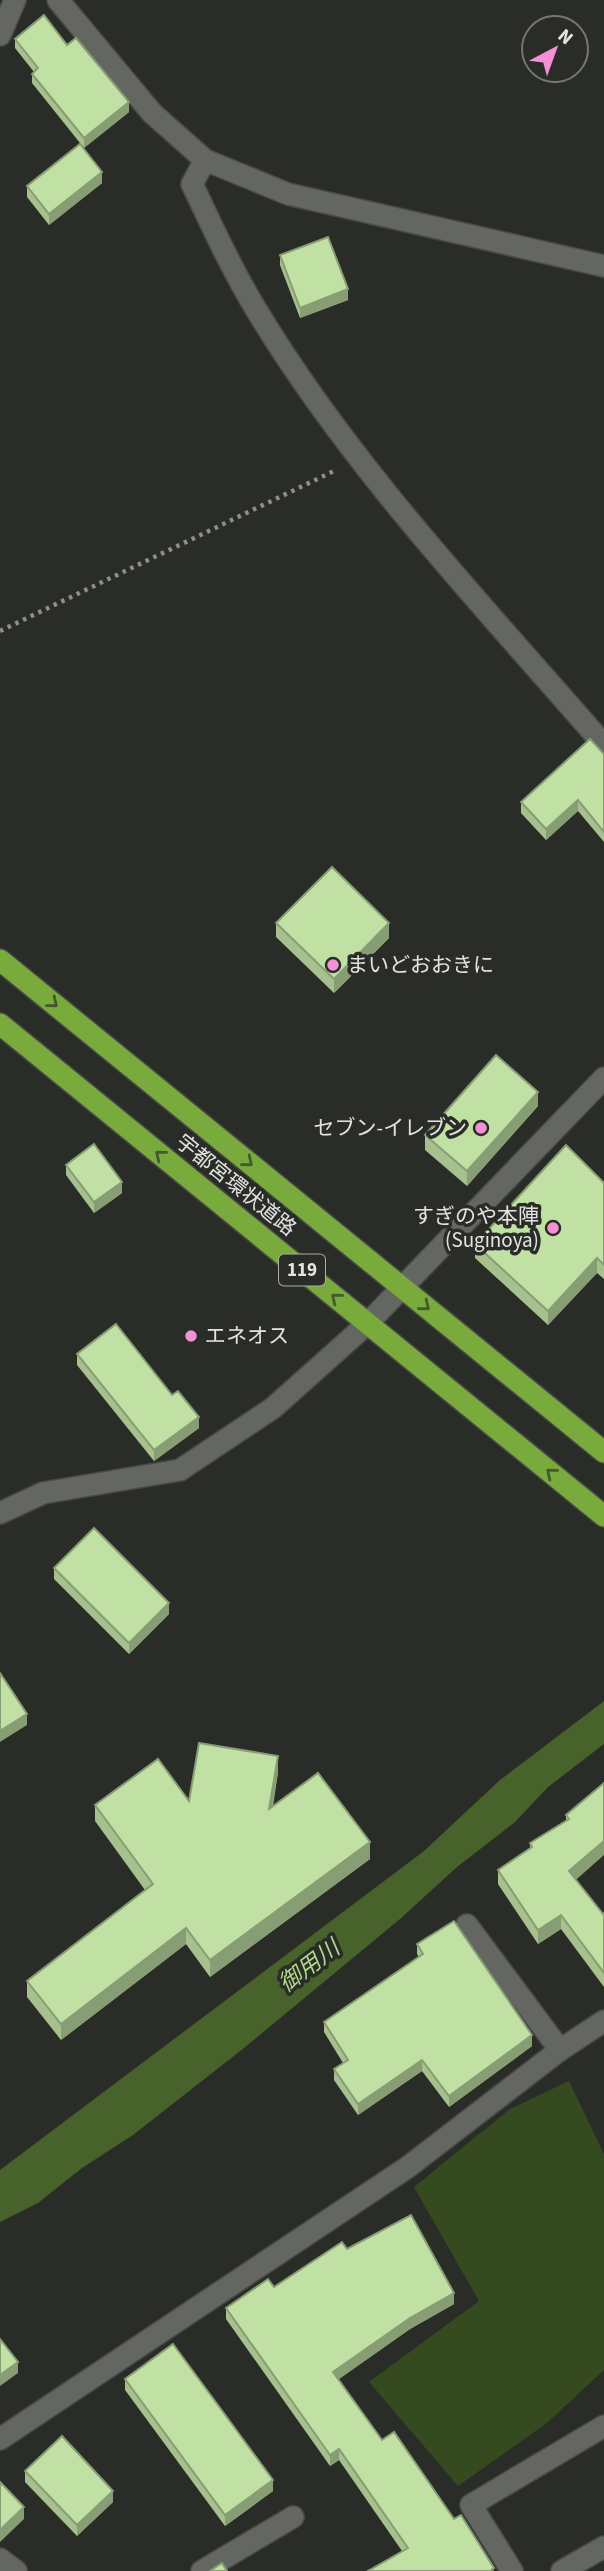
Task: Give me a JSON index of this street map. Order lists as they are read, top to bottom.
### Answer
{
  "streets": {
    "highway": ["宇都宮環状道路", "119"]
  },
  "water": ["御用川"],
  "places": [
    "まいどおおきに",
    "セブン-イレブン",
    "すぎのや本陣 (Suginoya)",
    "エネオス"
  ],
  "north": "top right"
}
